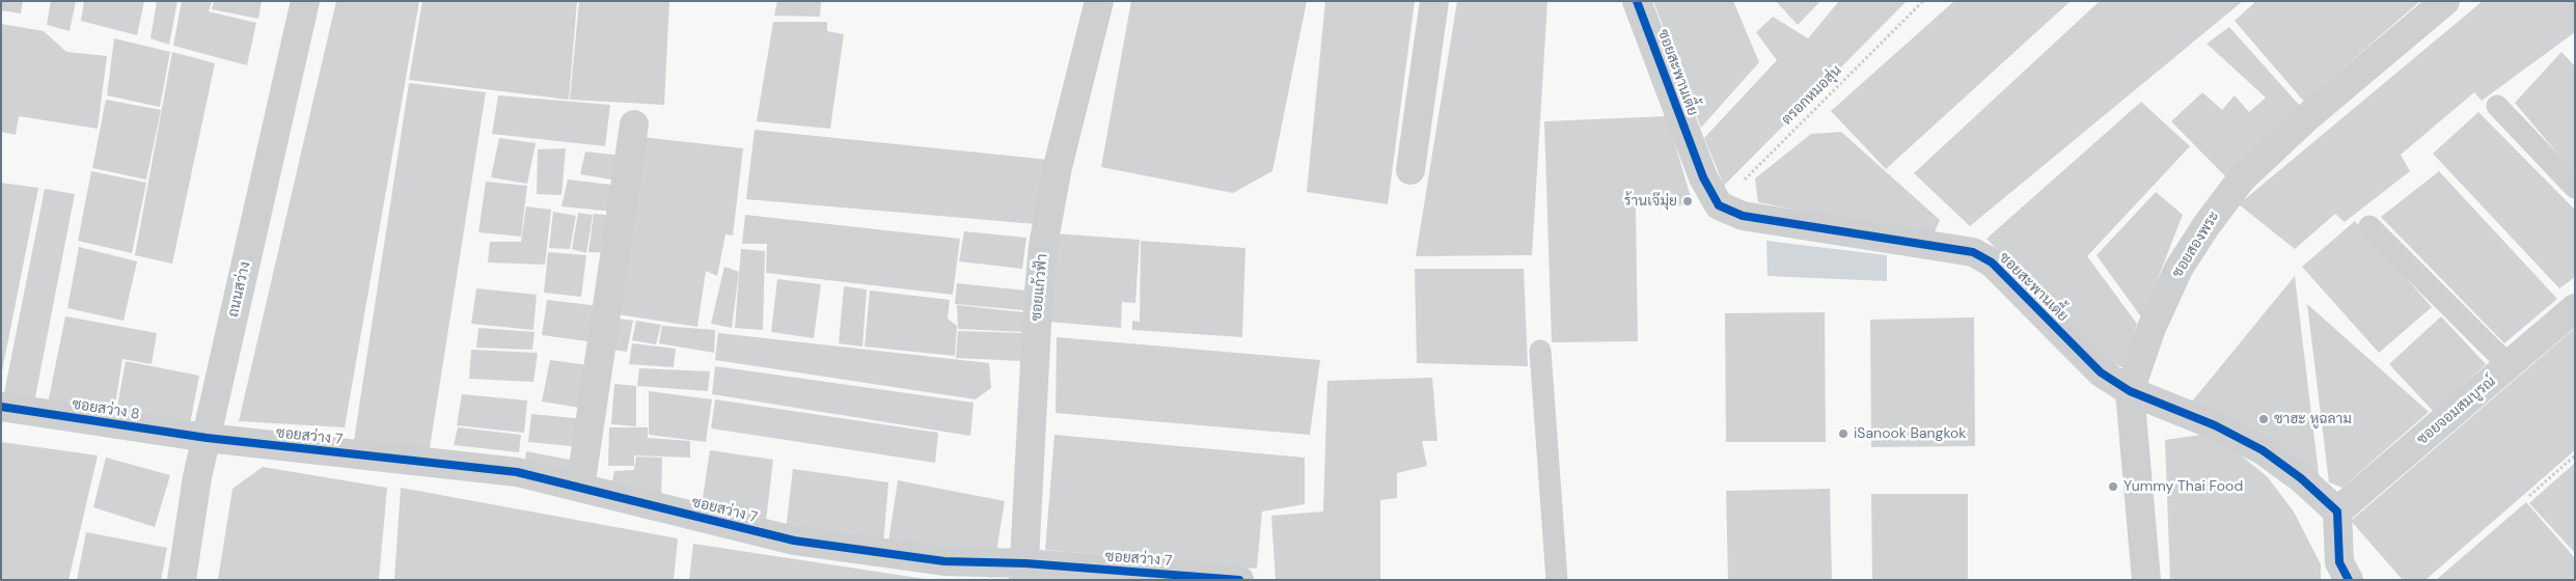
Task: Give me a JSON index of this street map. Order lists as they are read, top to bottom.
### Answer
{
  "streets": {
    "street": [
      "ซอยสะพานเตี้ย",
      "ซอยสองพระ",
      "ซอยแก้วฟ้า",
      "ถนนสว่าง",
      "ซอยสว่าง 8",
      "ซอยจอมสมบูรณ์",
      "ซอยสว่าง 7"
    ],
    "path": ["ตรอกหมอสุ่น"]
  },
  "crossings": [
    ["ซอยสะพานเตี้ย", "ตรอกหมอสุ่น"],
    ["ซอยสะพานเตี้ย", "ซอยสองพระ"],
    ["ซอยสะพานเตี้ย", "ซอยจอมสมบูรณ์"],
    ["ซอยแก้วฟ้า", "ซอยสว่าง 7"],
    ["ถนนสว่าง", "ซอยสว่าง 8"],
    ["ถนนสว่าง", "ซอยสว่าง 7"],
    ["ซอยสว่าง 8", "ซอยสว่าง 7"]
  ],
  "places": [
    "ร้านเจ๊มุ่ย",
    "ซาฮะ หูฉลาม",
    "iSanook Bangkok",
    "Yummy Thai Food"
  ]
}
